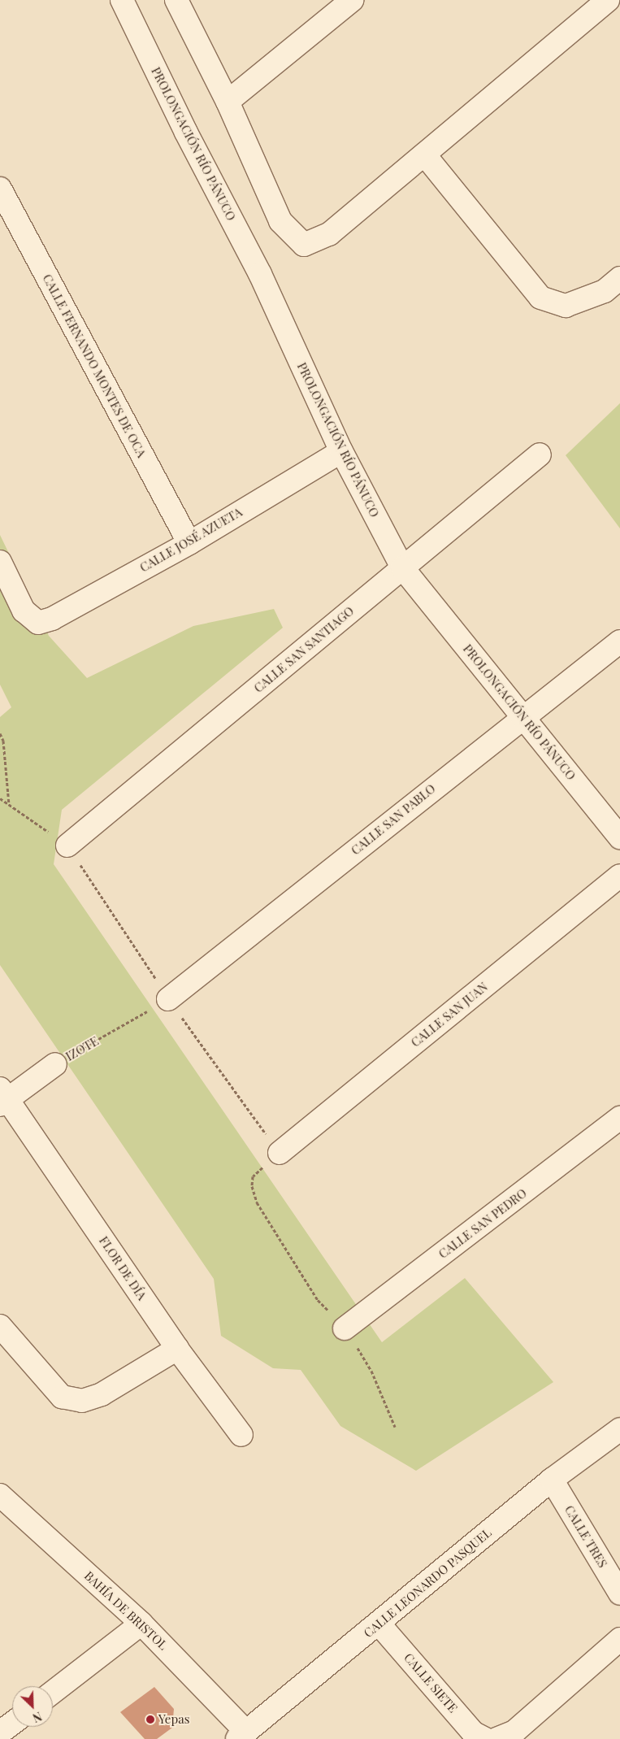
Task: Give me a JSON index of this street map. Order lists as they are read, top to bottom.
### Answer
{
  "streets": {
    "street": [
      "PROLONGACIÓN RÍO PÁNUCO",
      "CALLE FERNANDO MONTES DE OCA",
      "CALLE JOSÉ AZUETA",
      "CALLE SAN SANTIAGO",
      "CALLE SAN PABLO",
      "CALLE SAN JUAN",
      "IZOTE",
      "CALLE SAN PEDRO",
      "FLOR DE DÍA",
      "CALLE TRES",
      "CALLE LEONARDO PASQUEL",
      "BAHÍA DE BRISTOL",
      "CALLE SIETE"
    ]
  },
  "crossings": [
    ["PROLONGACIÓN RÍO PÁNUCO", "CALLE JOSÉ AZUETA"],
    ["PROLONGACIÓN RÍO PÁNUCO", "CALLE SAN SANTIAGO"],
    ["PROLONGACIÓN RÍO PÁNUCO", "CALLE SAN PABLO"],
    ["CALLE FERNANDO MONTES DE OCA", "CALLE JOSÉ AZUETA"],
    ["CALLE SAN PABLO", "IZOTE"],
    ["IZOTE", "FLOR DE DÍA"],
    ["CALLE TRES", "CALLE LEONARDO PASQUEL"],
    ["CALLE LEONARDO PASQUEL", "BAHÍA DE BRISTOL"],
    ["CALLE LEONARDO PASQUEL", "CALLE SIETE"]
  ],
  "places": ["Yepas"],
  "north": "bottom right"
}
